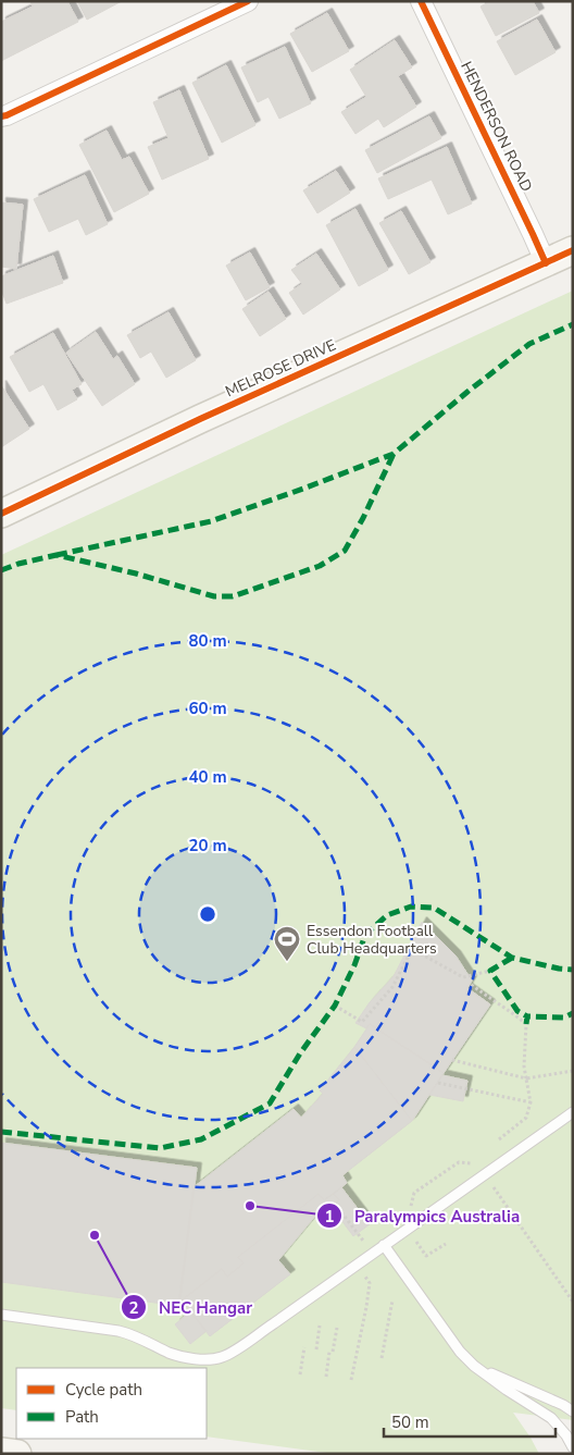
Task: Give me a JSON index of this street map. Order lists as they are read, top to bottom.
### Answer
{
  "streets": {
    "street": ["HENDERSON ROAD", "MELROSE DRIVE"]
  },
  "crossings": [
    ["HENDERSON ROAD", "MELROSE DRIVE"]
  ],
  "places": {
    "sports": ["Essendon Football Club Headquarters"],
    "other": ["Paralympics Australia", "NEC Hangar"]
  },
  "legend": ["Cycle path", "Path"],
  "scale_bar": "50 m",
  "rings": [
    "80 m",
    "60 m",
    "40 m",
    "20 m"
  ]
}
